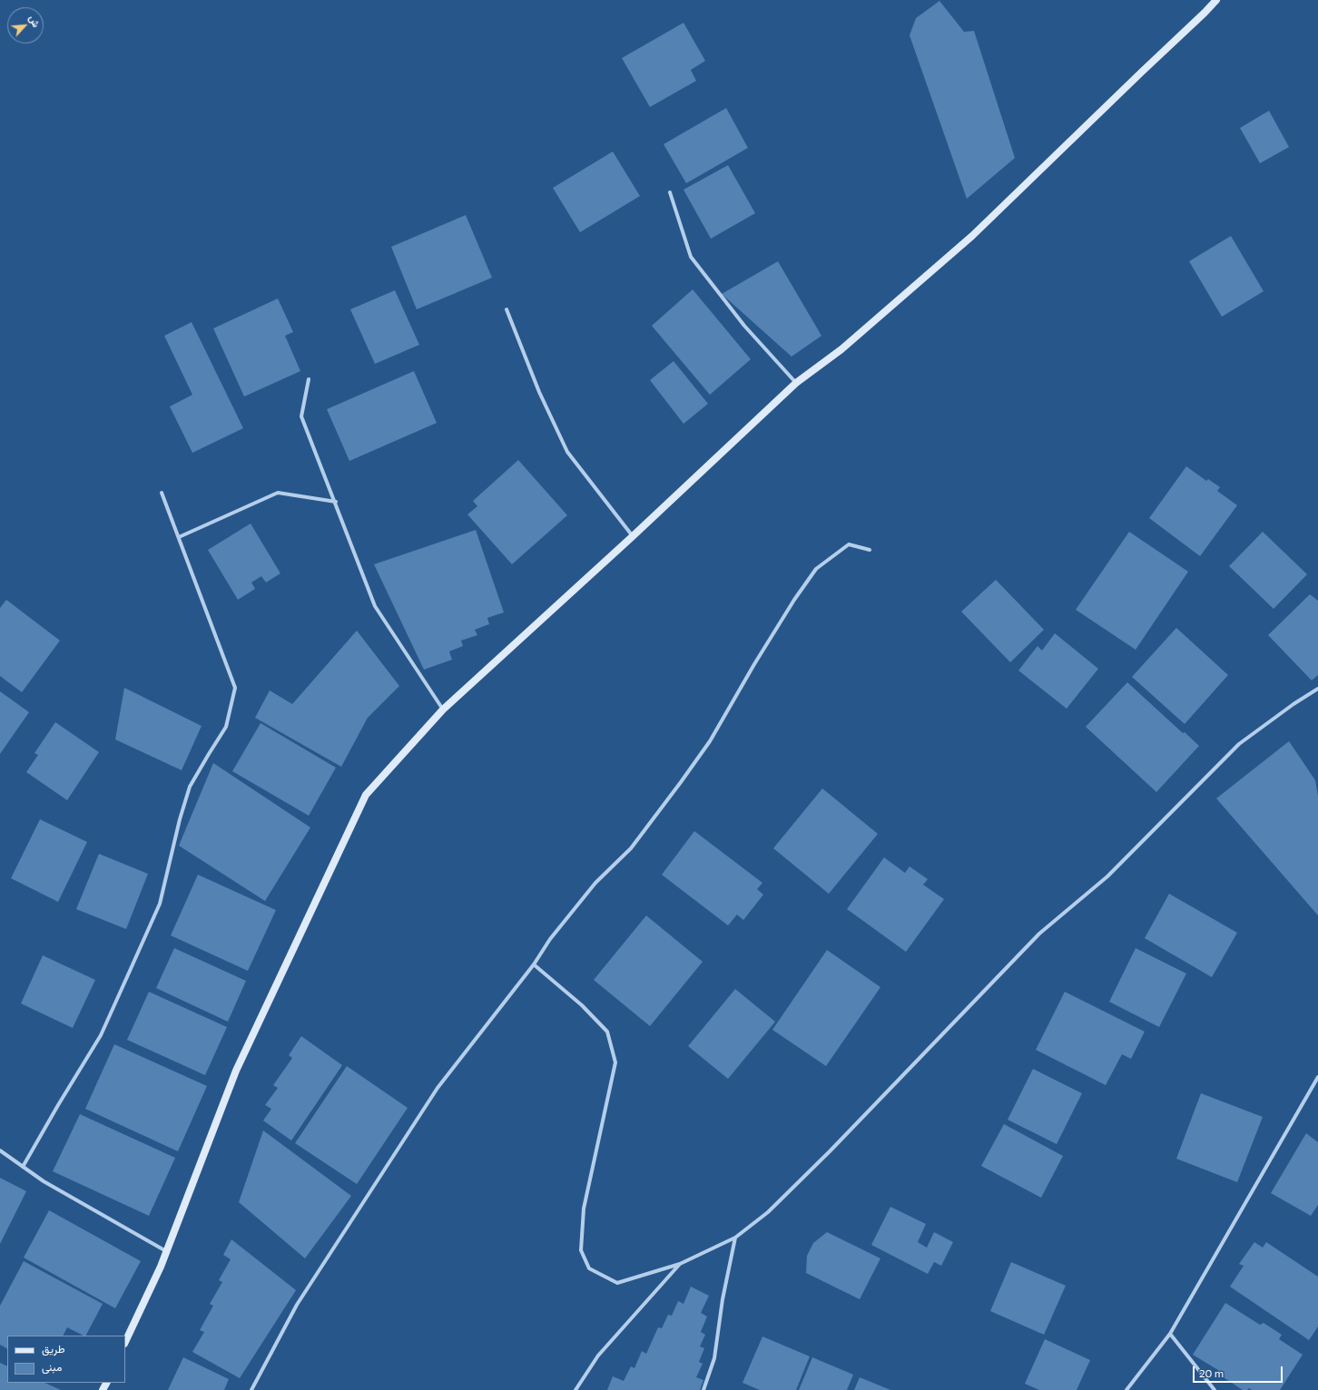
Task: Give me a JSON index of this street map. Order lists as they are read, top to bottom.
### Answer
{
  "legend": ["طريق", "مبنى"],
  "scale_bar": "20 m",
  "north": "top right"
}
